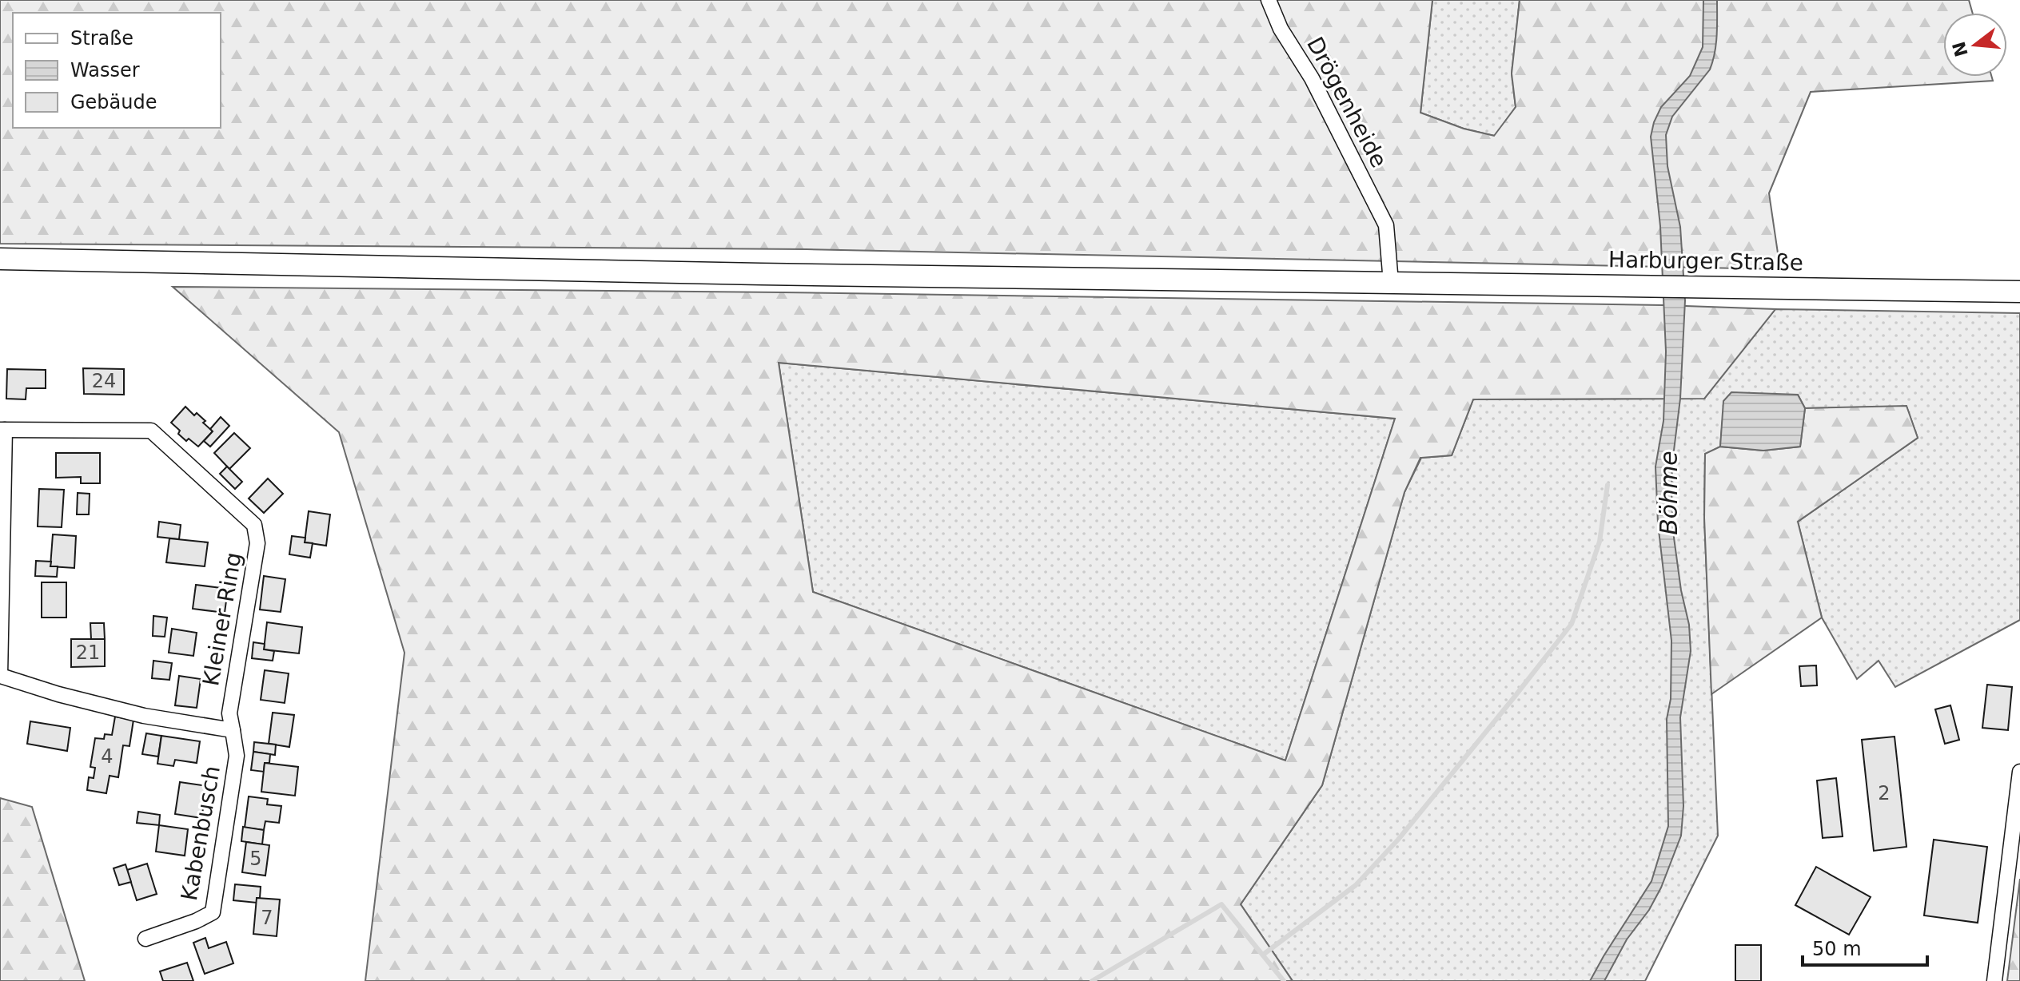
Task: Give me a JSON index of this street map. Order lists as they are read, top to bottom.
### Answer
{
  "streets": {
    "main road": ["Harburger Straße"],
    "street": ["Drögenheide", "Kleiner Ring", "Kabenbusch"]
  },
  "crossings": [
    ["Drögenheide", "Harburger Straße"],
    ["Kleiner Ring", "Kabenbusch"]
  ],
  "water": ["Böhme"],
  "house_numbers": [
    "24",
    "21",
    "4",
    "2",
    "5",
    "7"
  ],
  "legend": ["Straße", "Wasser", "Gebäude"],
  "scale_bar": "50 m",
  "north": "left"
}
